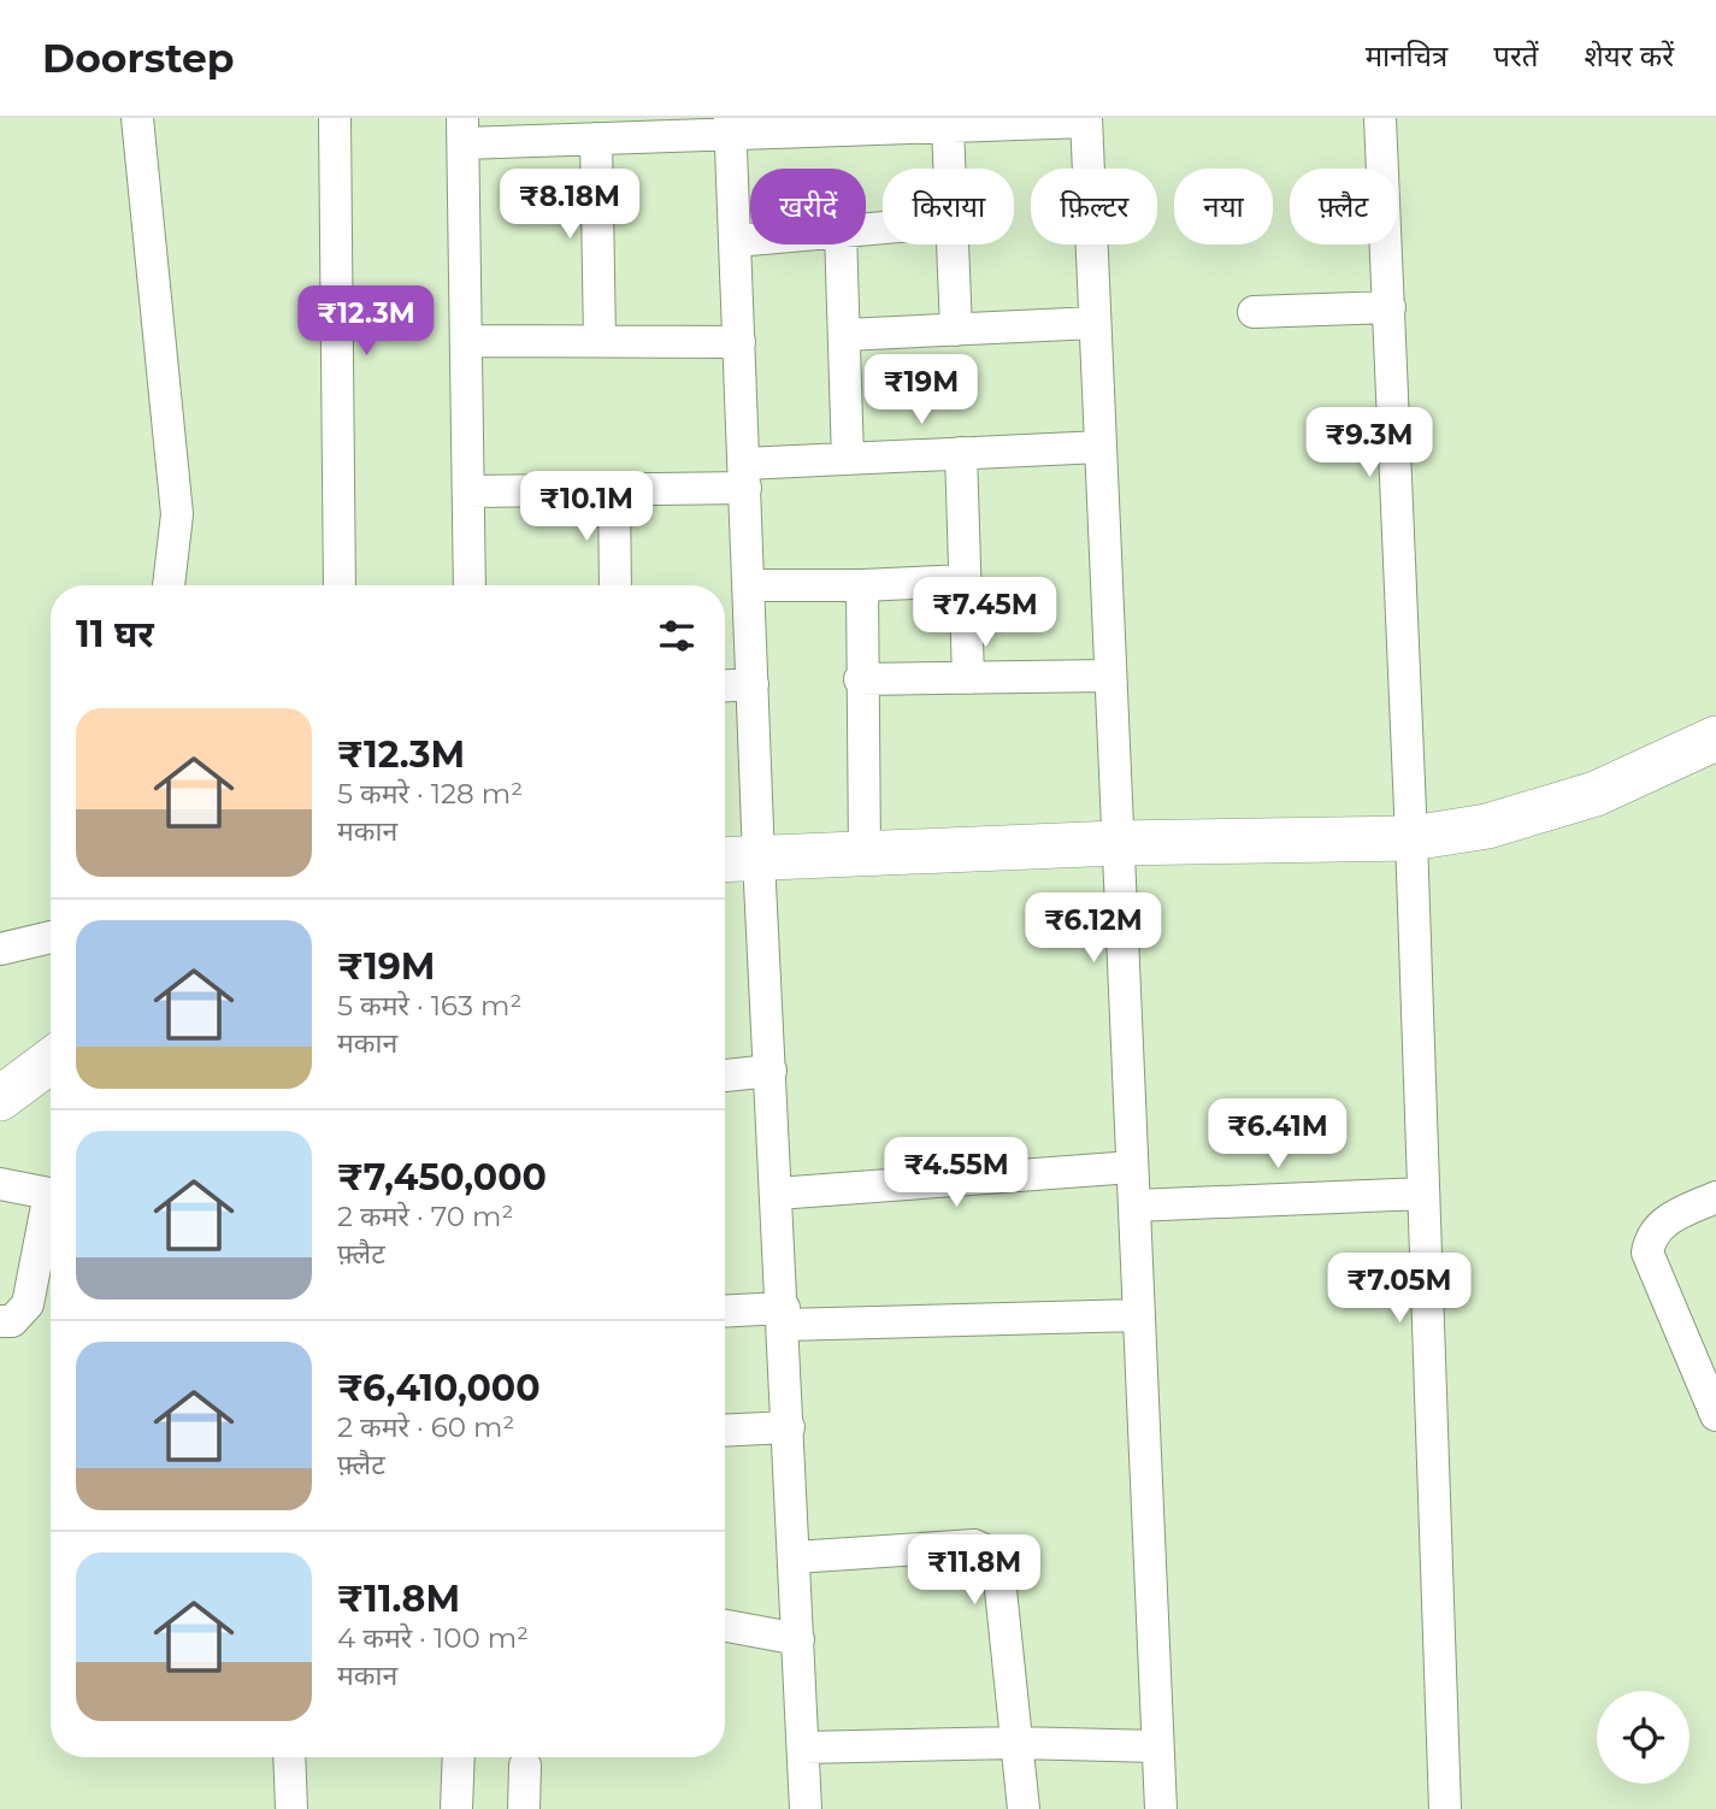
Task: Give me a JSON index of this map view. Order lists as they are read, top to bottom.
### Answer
{
  "page": {
    "header": "Doorstep",
    "nav": ["मानचित्र", "परतें", "शेयर करें"],
    "price": [
      "₹8.18M",
      "₹12.3M",
      "₹19M",
      "₹9.3M",
      "₹10.1M",
      "₹7.45M",
      "₹6.12M",
      "₹6.41M",
      "₹4.55M",
      "₹7.05M",
      "₹11.8M"
    ],
    "chip": [
      "खरीदें",
      "किराया",
      "फ़िल्टर",
      "नया",
      "फ़्लैट"
    ],
    "heading": "11 घर",
    "list": [
      {
        "name": "₹12.3M",
        "note": "5 कमरे · 128 m² · मकान"
      },
      {
        "name": "₹19M",
        "note": "5 कमरे · 163 m² · मकान"
      },
      {
        "name": "₹7,450,000",
        "note": "2 कमरे · 70 m² · फ़्लैट"
      },
      {
        "name": "₹6,410,000",
        "note": "2 कमरे · 60 m² · फ़्लैट"
      },
      {
        "name": "₹11.8M",
        "note": "4 कमरे · 100 m² · मकान"
      }
    ]
  }
}
